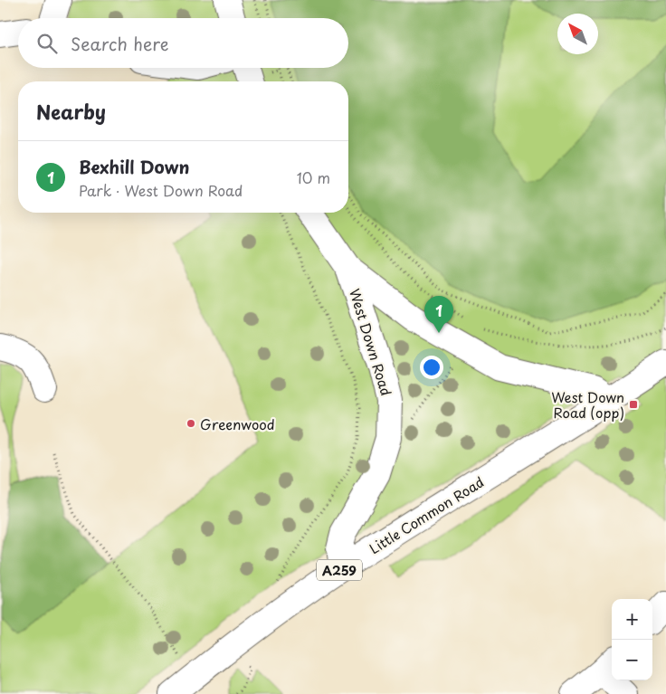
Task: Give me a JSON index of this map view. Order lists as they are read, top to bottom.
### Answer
{
  "streets": {
    "main road": ["West Down Road", "Little Common Road", "A259"]
  },
  "crossings": [
    ["West Down Road", "Little Common Road"]
  ],
  "places": {
    "transit": ["West Down Road (opp)"],
    "other": ["Greenwood"]
  },
  "north": "top left",
  "page": {
    "search": "Search here",
    "heading": "Nearby",
    "list": [
      {
        "mark": "1",
        "name": "Bexhill Down",
        "note": "Park · West Down Road",
        "value": "10 m"
      }
    ],
    "pins": "1",
    "map_buttons": ["+", "−"]
  }
}
